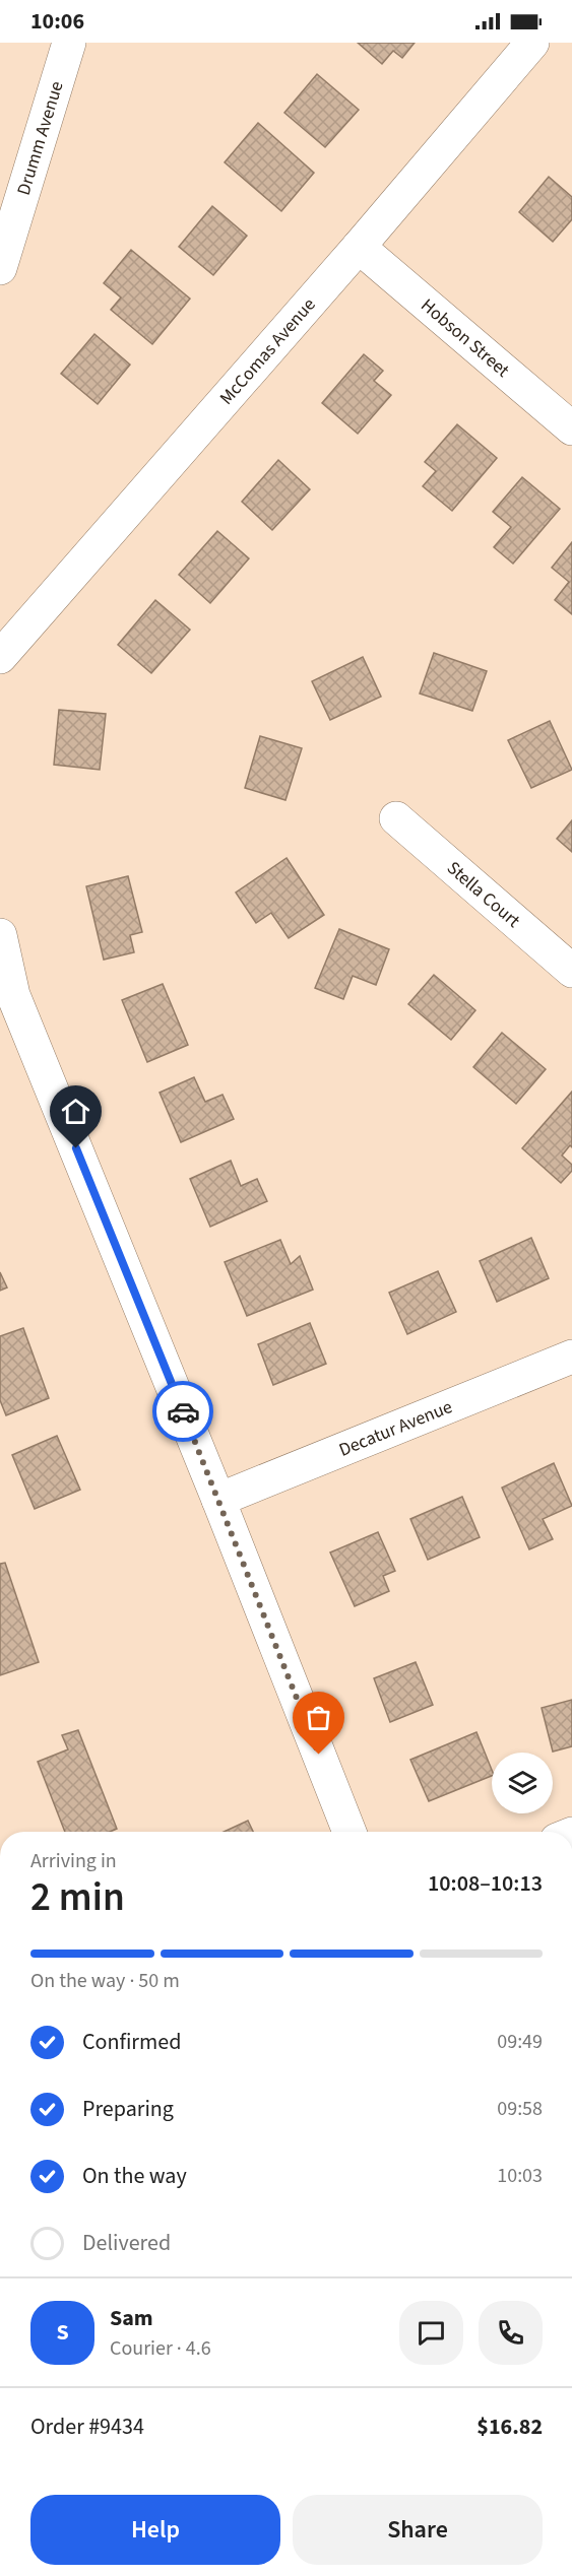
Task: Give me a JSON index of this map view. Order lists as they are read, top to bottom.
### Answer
{
  "streets": {
    "street": [
      "Drumm Avenue",
      "Hobson Street",
      "McComas Avenue",
      "Stella Court",
      "Decatur Avenue"
    ]
  },
  "crossings": [
    ["Hobson Street", "McComas Avenue"]
  ],
  "page": {
    "status": "10:06",
    "heading": ["2 min", "Arriving in", "10:08–10:13"],
    "panel": [
      "Sam",
      "Courier · 4.6",
      "Order #9434",
      "$16.82"
    ],
    "bar": "On the way · 50 m",
    "list": [
      ["Confirmed", "09:49"],
      ["Preparing", "09:58"],
      ["On the way", "10:03"],
      "Delivered"
    ],
    "round": "S",
    "buttons": ["Help", "Share"]
  }
}
